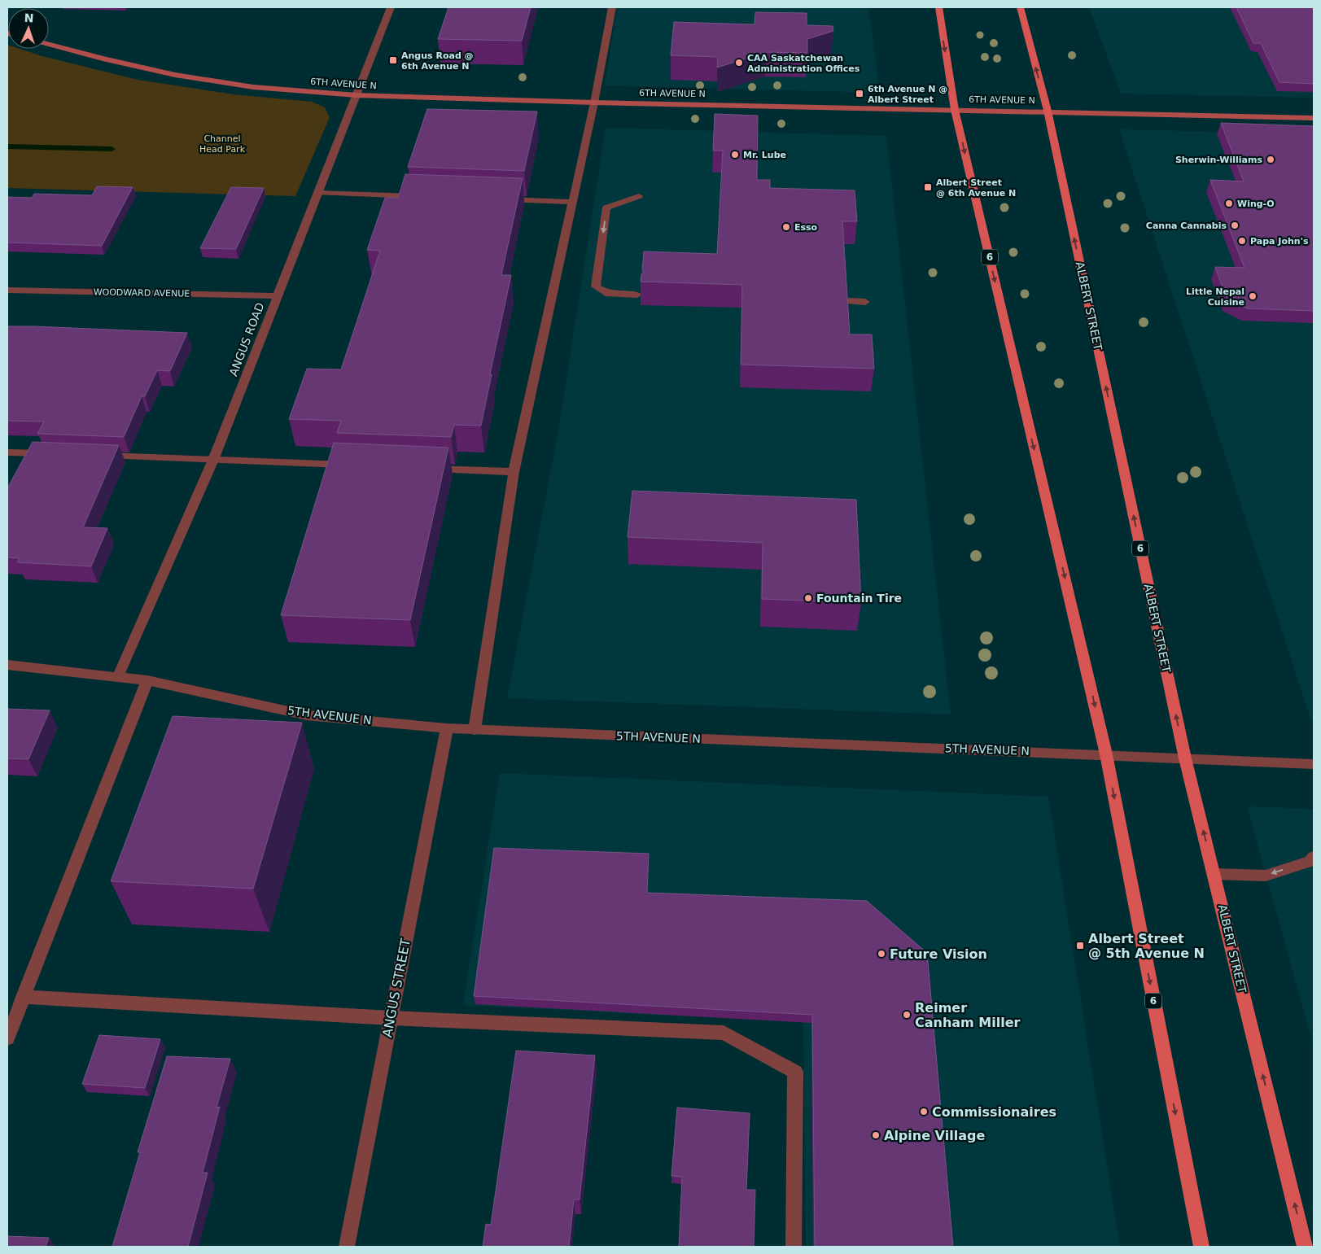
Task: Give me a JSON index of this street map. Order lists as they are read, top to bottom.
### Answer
{
  "streets": {
    "main road": ["6", "ALBERT STREET"],
    "street": [
      "6TH AVENUE N",
      "WOODWARD AVENUE",
      "ANGUS ROAD",
      "5TH AVENUE N",
      "ANGUS STREET"
    ]
  },
  "crossings": [
    ["6TH AVENUE N", "6"],
    ["6TH AVENUE N", "ALBERT STREET"],
    ["6TH AVENUE N", "ANGUS ROAD"],
    ["6", "5TH AVENUE N"],
    ["WOODWARD AVENUE", "ANGUS ROAD"],
    ["ALBERT STREET", "5TH AVENUE N"],
    ["ANGUS ROAD", "5TH AVENUE N"],
    ["5TH AVENUE N", "ANGUS STREET"]
  ],
  "parks": ["Channel Head Park"],
  "places": {
    "transit": [
      "Angus Road @ 6th Avenue N",
      "6th Avenue N @ Albert Street",
      "Albert Street @ 6th Avenue N",
      "Albert Street @ 5th Avenue N"
    ],
    "other": [
      "CAA Saskatchewan Administration Offices",
      "Mr. Lube",
      "Sherwin-Williams",
      "Wing-O",
      "Canna Cannabis",
      "Esso",
      "Papa John's",
      "Little Nepal Cuisine",
      "Fountain Tire",
      "Future Vision",
      "Reimer Canham Miller",
      "Commissionaires",
      "Alpine Village"
    ]
  },
  "north": "top"
}
